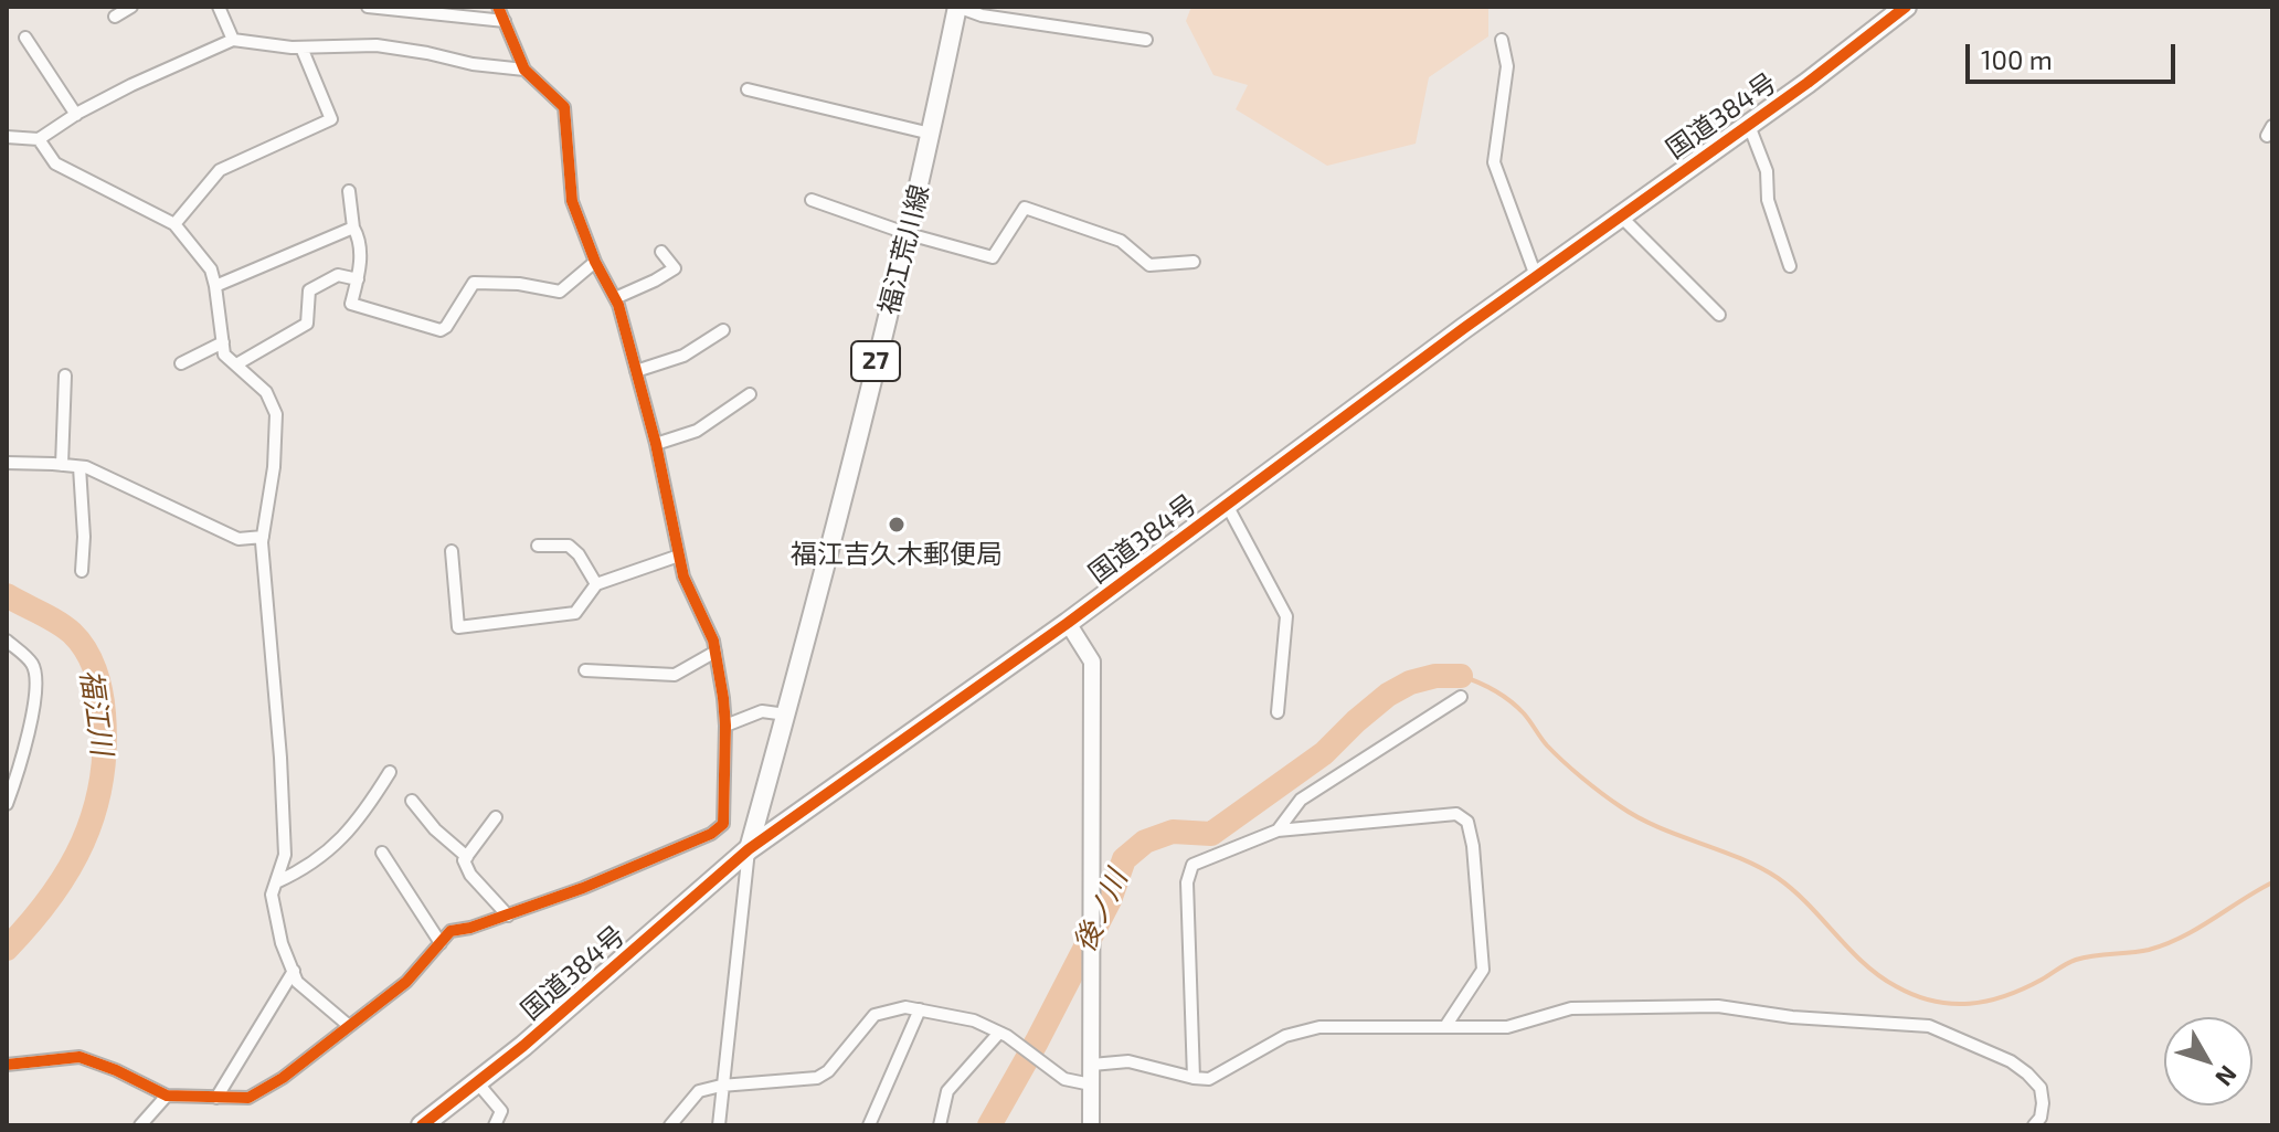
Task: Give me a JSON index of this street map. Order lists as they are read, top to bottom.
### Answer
{
  "streets": {
    "highway": ["国道384号"],
    "main road": ["福江荒川線", "27"]
  },
  "crossings": [
    ["国道384号", "福江荒川線"]
  ],
  "water": ["福江川", "後ノ川"],
  "places": ["福江吉久木郵便局"],
  "scale_bar": "100 m",
  "north": "bottom right"
}
